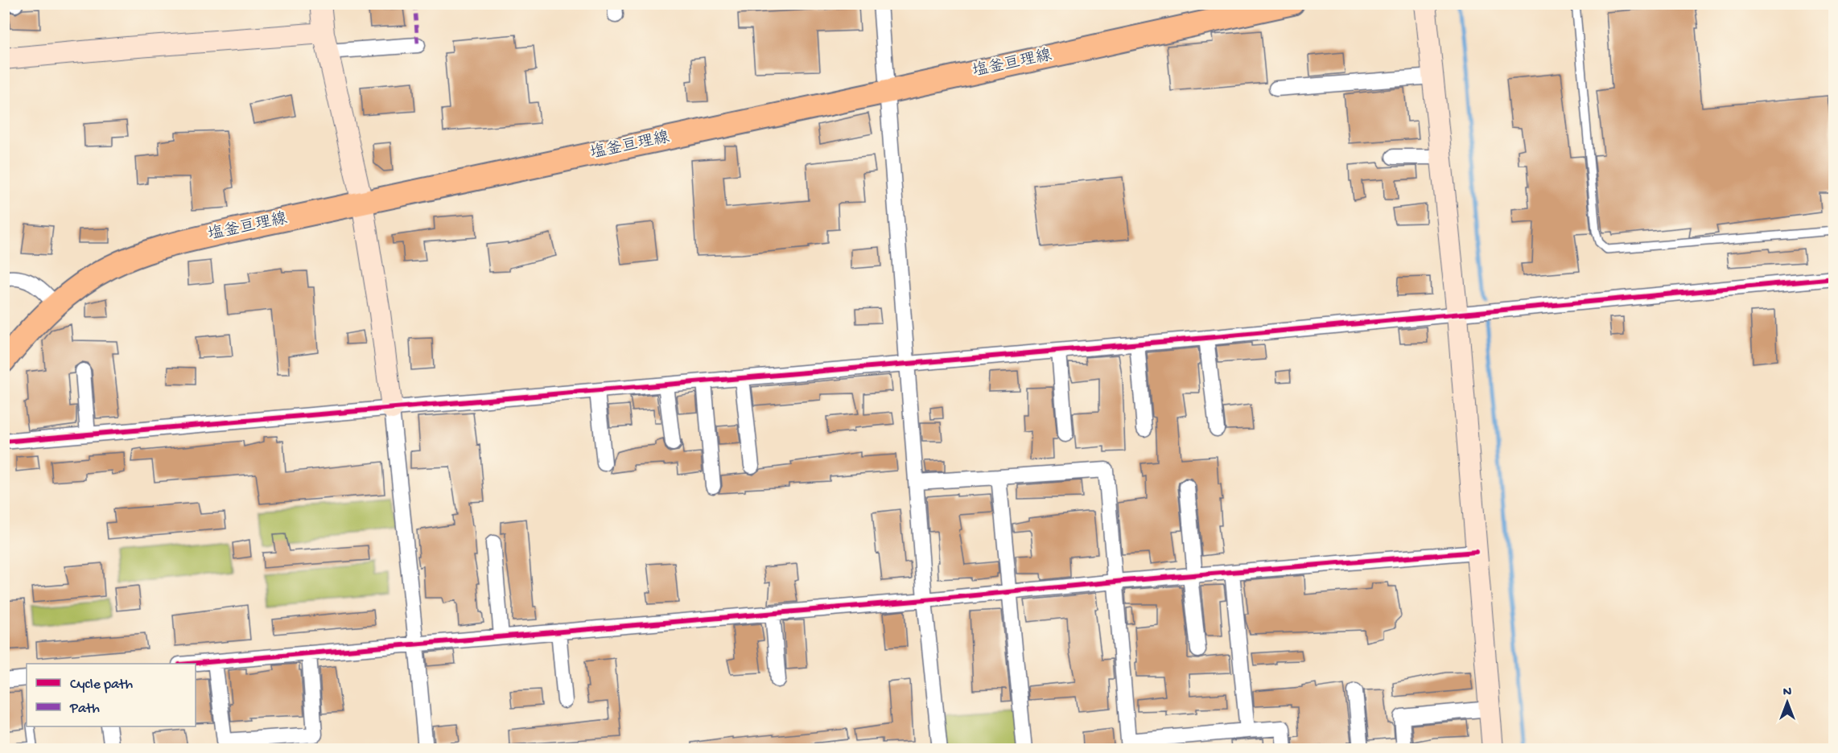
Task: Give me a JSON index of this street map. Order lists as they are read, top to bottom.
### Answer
{
  "streets": {
    "main road": ["塩釜亘理線"]
  },
  "legend": ["Cycle path", "Path"],
  "north": "top"
}
